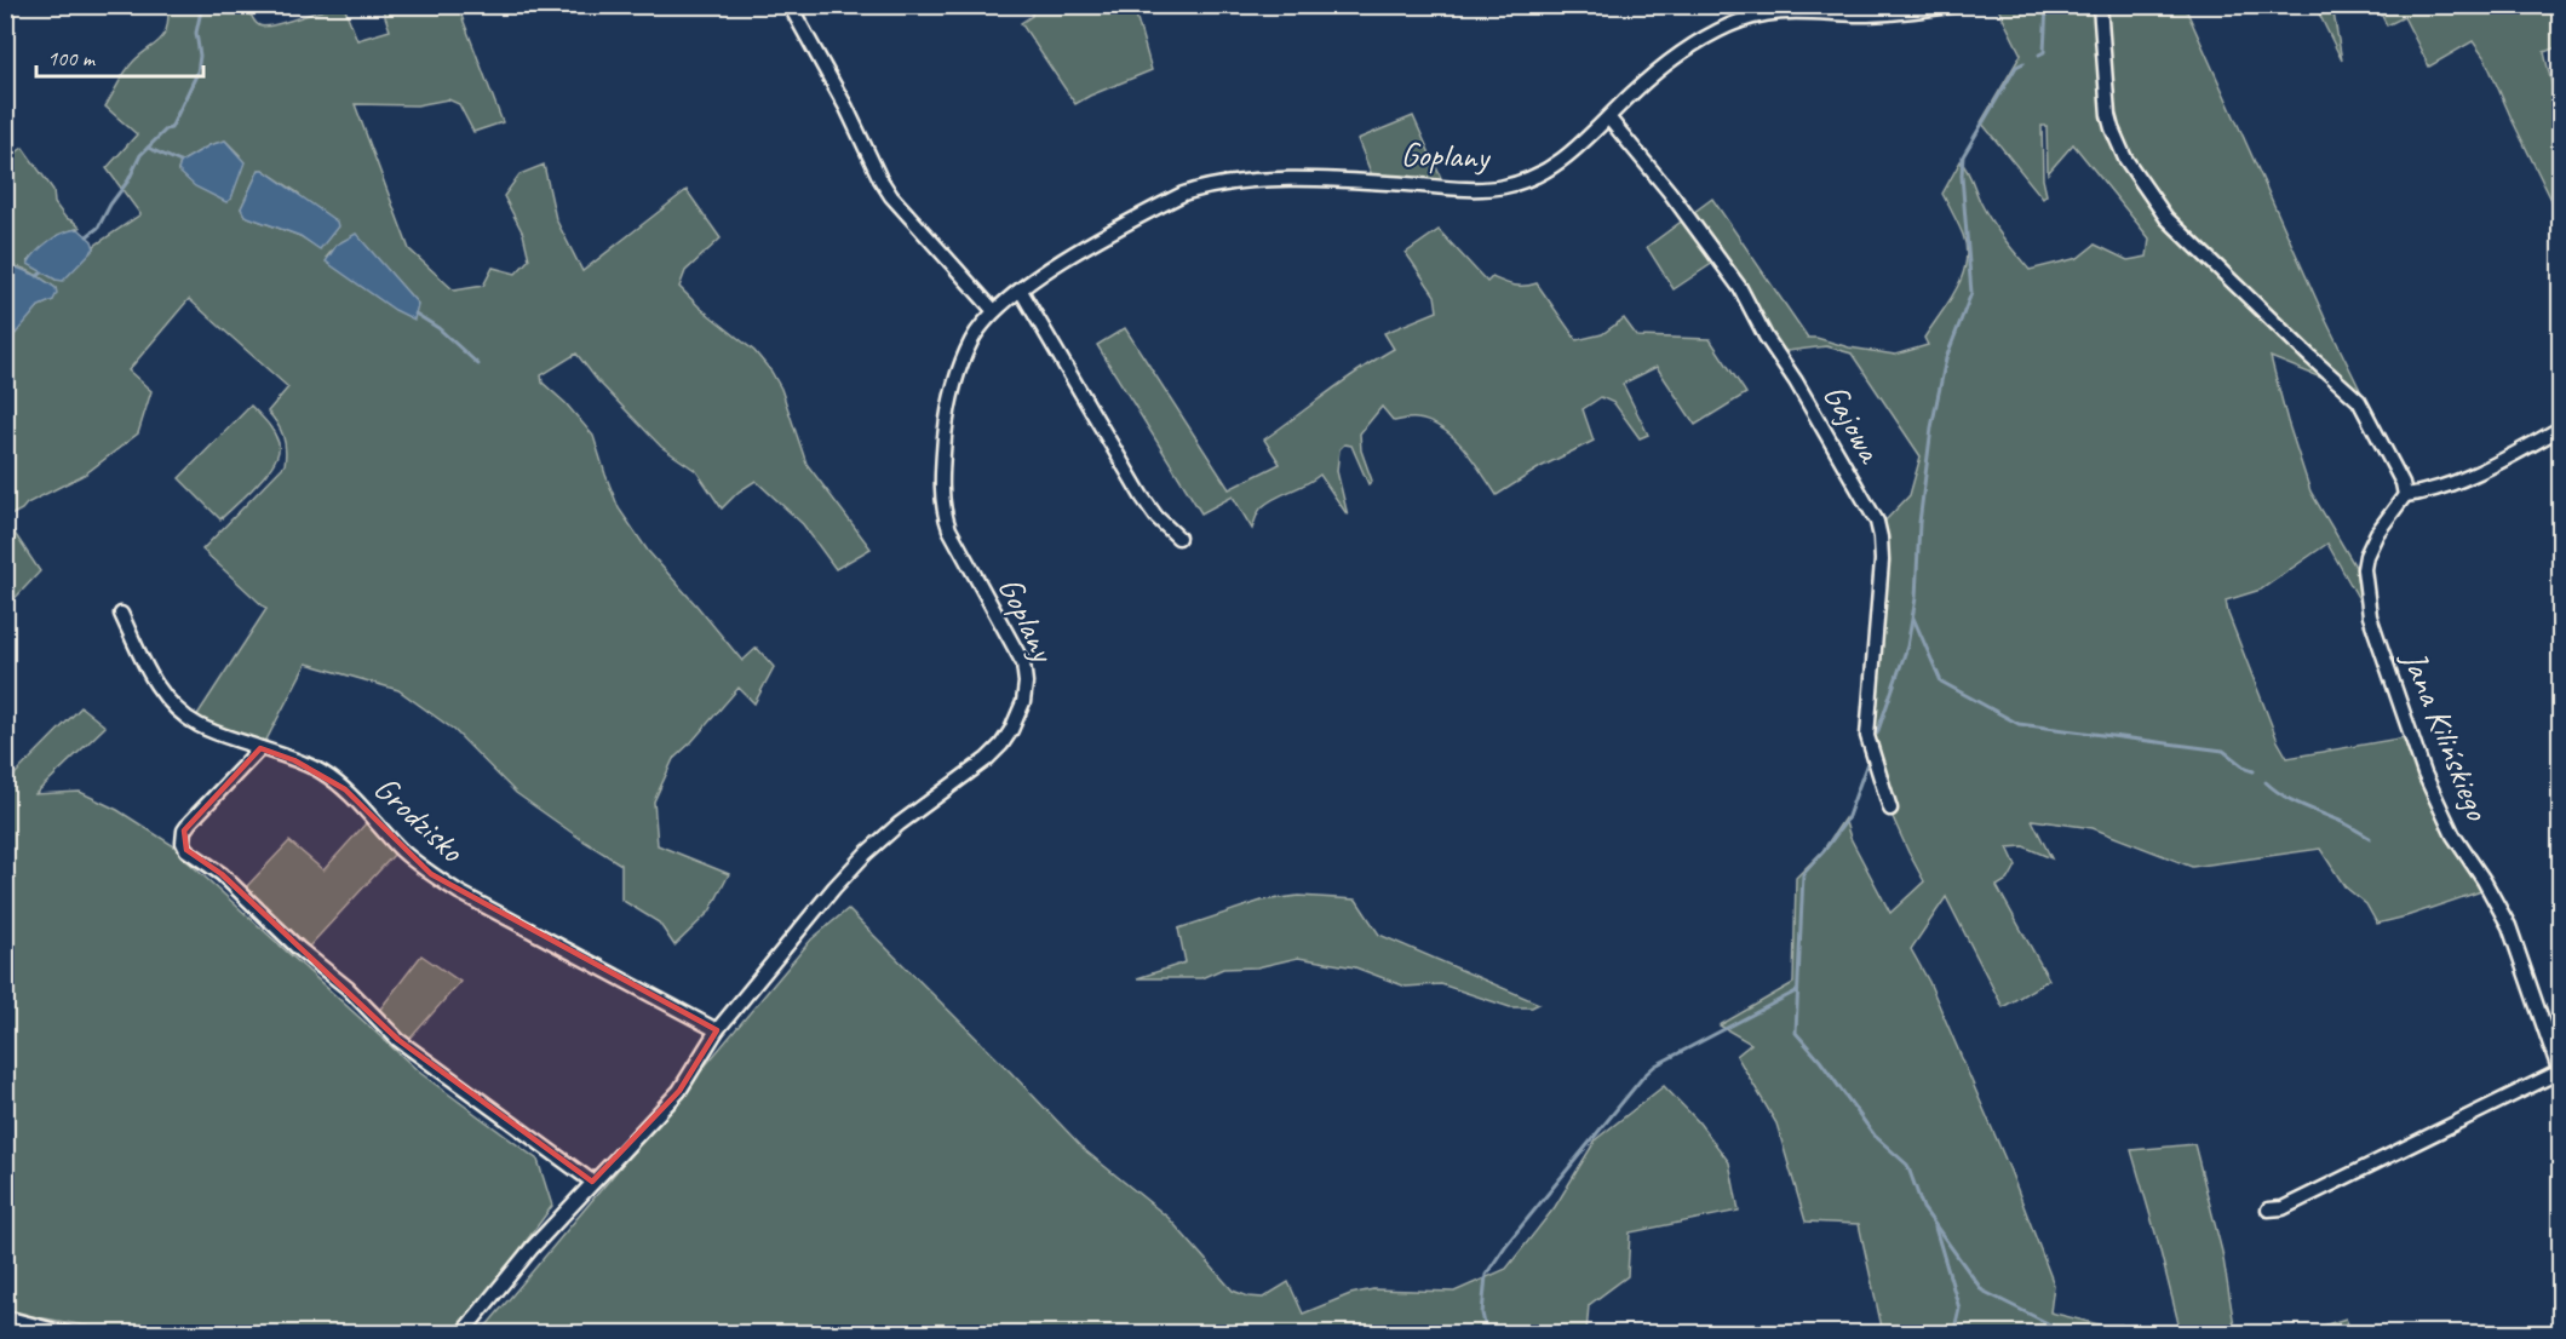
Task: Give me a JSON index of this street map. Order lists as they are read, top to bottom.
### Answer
{
  "streets": {
    "street": [
      "Goplany",
      "Gajowa",
      "Jana Kilińskiego",
      "Grodzisko"
    ]
  },
  "crossings": [
    ["Goplany", "Gajowa"],
    ["Goplany", "Grodzisko"]
  ],
  "scale_bar": "100 m"
}
